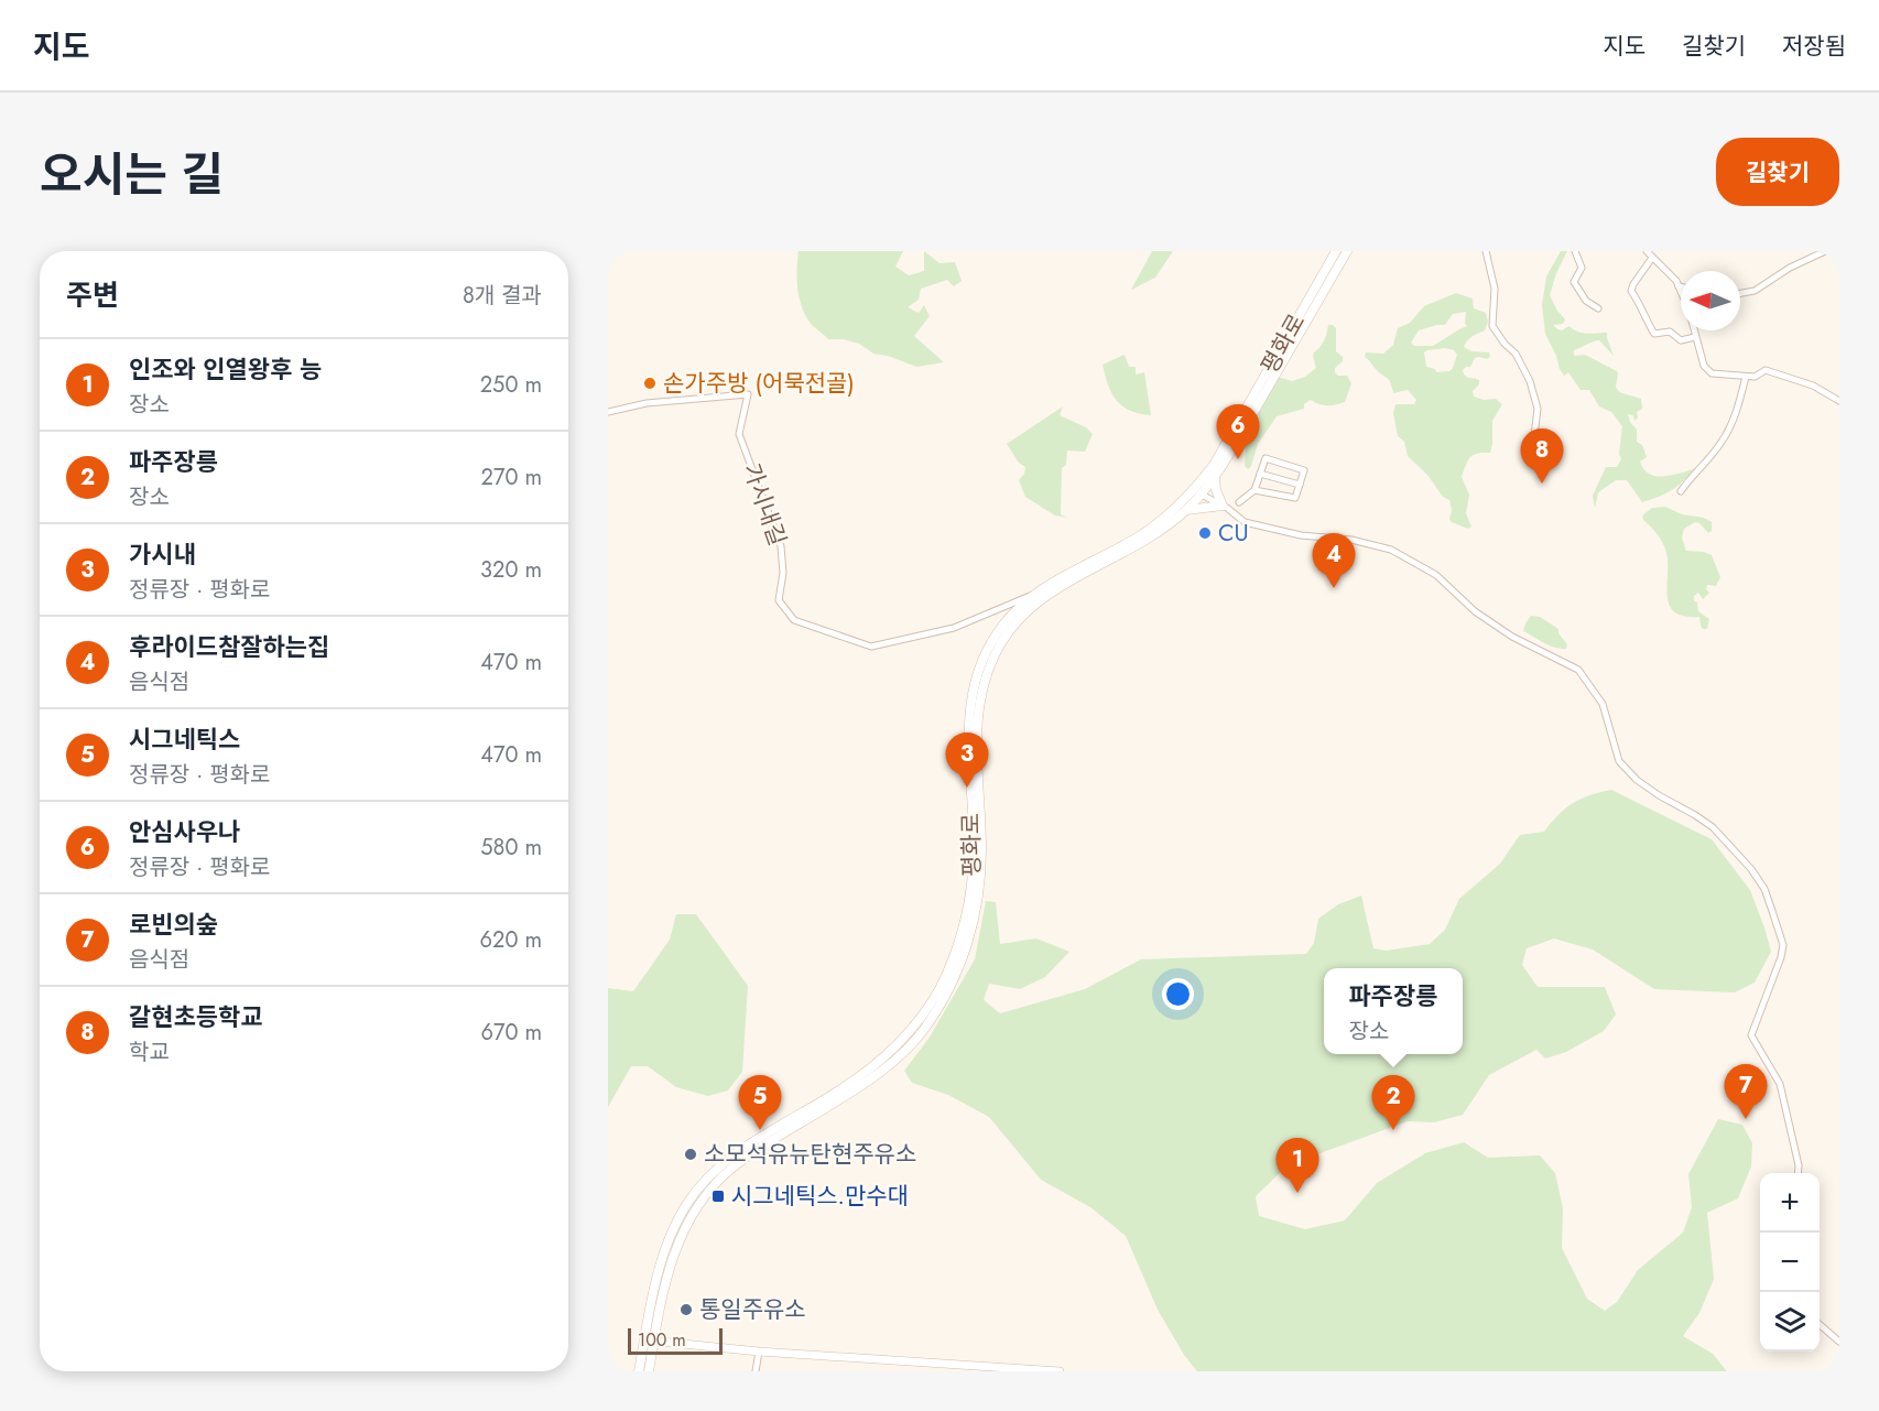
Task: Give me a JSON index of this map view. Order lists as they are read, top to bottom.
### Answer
{
  "streets": {
    "main road": ["평화로"],
    "street": ["가시내길"]
  },
  "crossings": [
    ["평화로", "가시내길"]
  ],
  "places": {
    "other": [
      "손가주방 (어묵전골)",
      "CU",
      "소모석유뉴탄현주유소",
      "통일주유소"
    ],
    "transit": ["시그네틱스.만수대"]
  },
  "scale_bar": "100 m",
  "north": "left",
  "page": {
    "header": "지도",
    "nav": ["지도", "길찾기", "저장됨"],
    "title": "오시는 길",
    "buttons": "길찾기",
    "heading": ["주변", "8개 결과"],
    "list": [
      {
        "mark": "1",
        "name": "인조와 인열왕후 능",
        "note": "장소",
        "value": "250 m"
      },
      {
        "mark": "2",
        "name": "파주장릉",
        "note": "장소",
        "value": "270 m"
      },
      {
        "mark": "3",
        "name": "가시내",
        "note": "정류장 · 평화로",
        "value": "320 m"
      },
      {
        "mark": "4",
        "name": "후라이드참잘하는집",
        "note": "음식점",
        "value": "470 m"
      },
      {
        "mark": "5",
        "name": "시그네틱스",
        "note": "정류장 · 평화로",
        "value": "470 m"
      },
      {
        "mark": "6",
        "name": "안심사우나",
        "note": "정류장 · 평화로",
        "value": "580 m"
      },
      {
        "mark": "7",
        "name": "로빈의숲",
        "note": "음식점",
        "value": "620 m"
      },
      {
        "mark": "8",
        "name": "갈현초등학교",
        "note": "학교",
        "value": "670 m"
      }
    ],
    "pins": [
      "6",
      "8",
      "4",
      "3",
      "7",
      "2",
      "5",
      "1"
    ],
    "popup": ["파주장릉", "장소"],
    "map_buttons": ["+", "−"],
    "scale": "100 m"
  }
}
